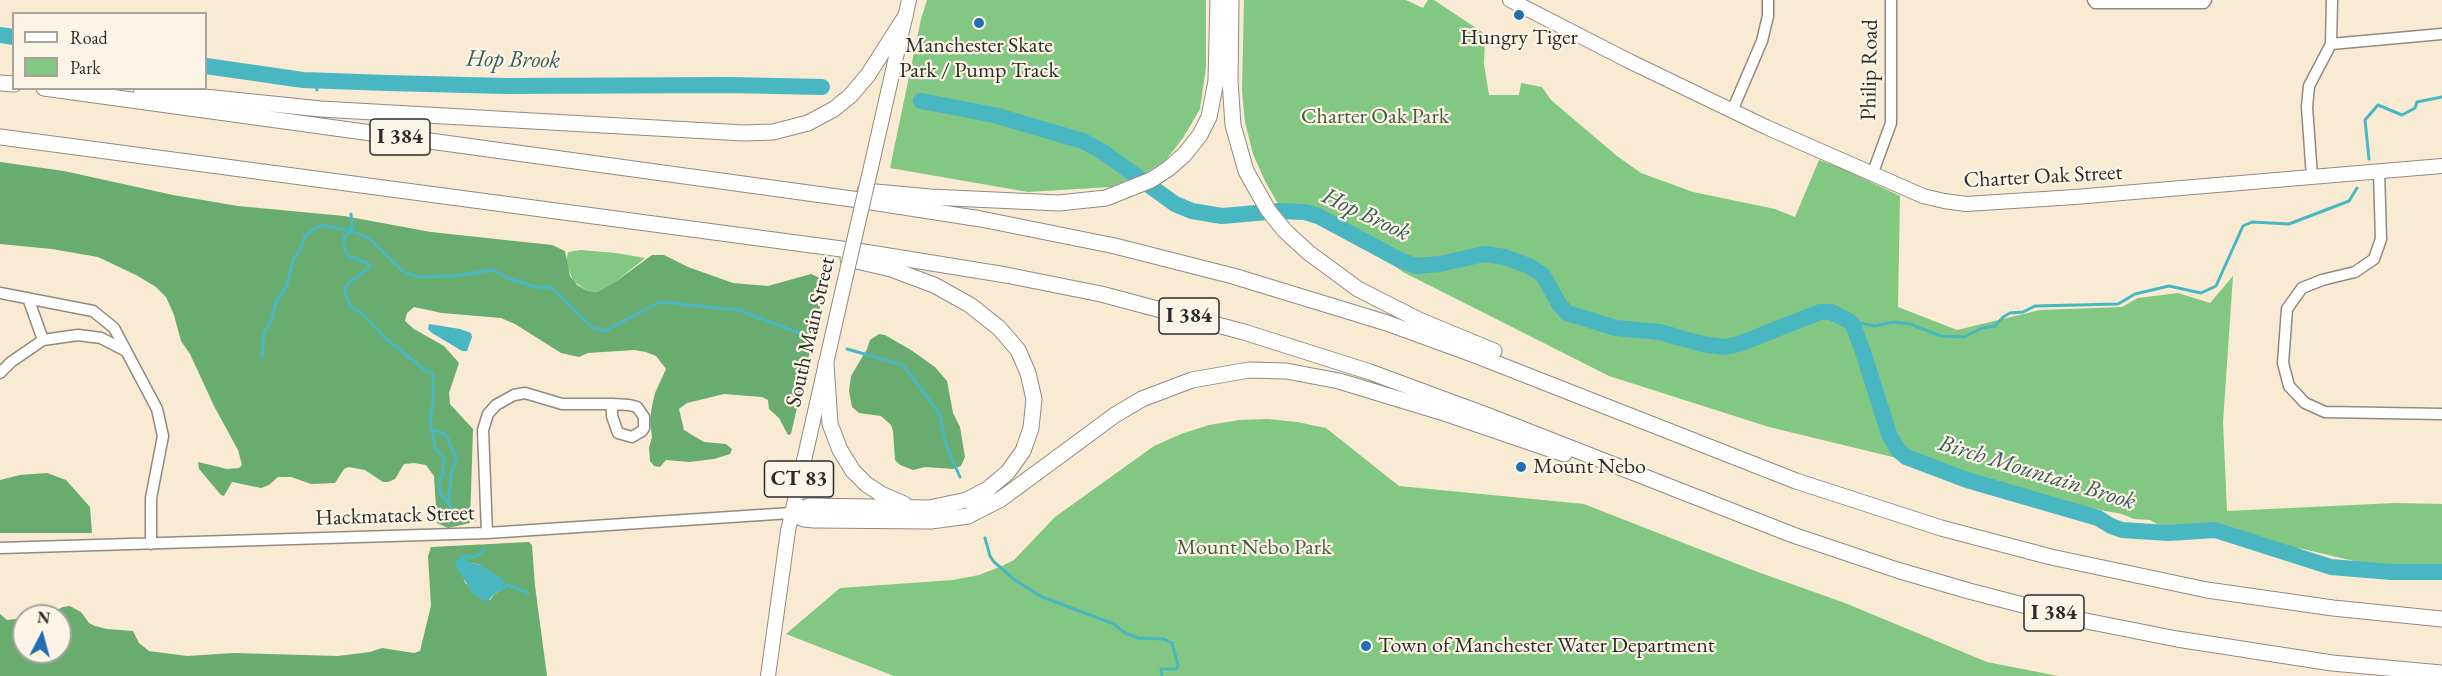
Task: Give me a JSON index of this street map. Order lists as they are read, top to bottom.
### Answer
{
  "streets": {
    "highway": ["I 384"],
    "main road": ["Charter Oak Street", "South Main Street", "CT 83"],
    "street": ["Philip Road", "Hackmatack Street"]
  },
  "crossings": [
    ["Philip Road", "Charter Oak Street"],
    ["South Main Street", "Hackmatack Street"]
  ],
  "water": ["Hop Brook", "Birch Mountain Brook"],
  "parks": ["Charter Oak Park", "Mount Nebo Park"],
  "places": [
    "Hungry Tiger",
    "Manchester Skate Park / Pump Track",
    "Mount Nebo",
    "Town of Manchester Water Department"
  ],
  "legend": ["Road", "Park"],
  "north": "top"
}
